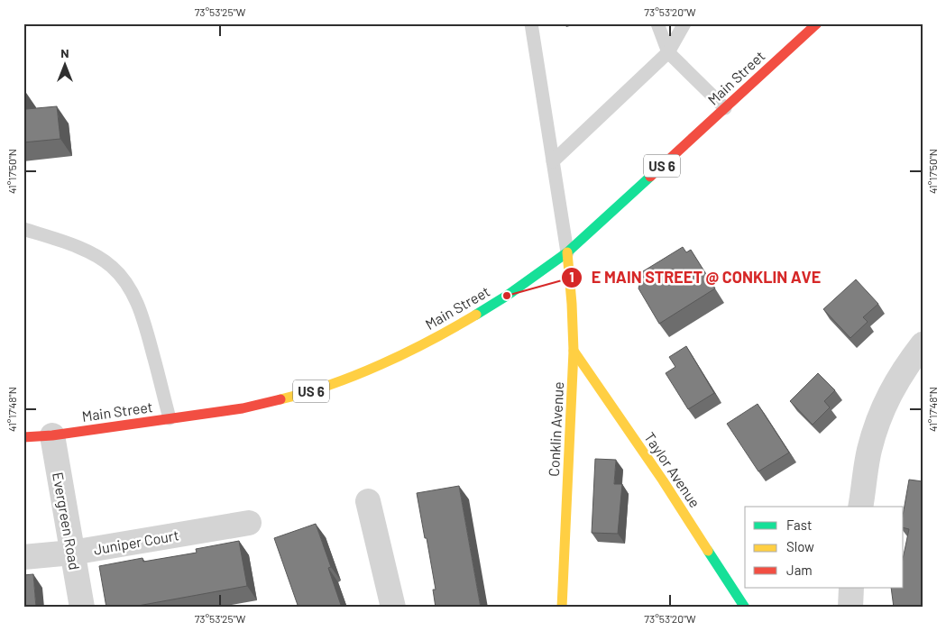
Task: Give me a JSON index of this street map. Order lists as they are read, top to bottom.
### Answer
{
  "streets": {
    "main road": [
      "Main Street",
      "US 6",
      "Conklin Avenue",
      "Taylor Avenue"
    ],
    "street": ["Evergreen Road", "Juniper Court"]
  },
  "crossings": [
    ["Main Street", "Conklin Avenue"],
    ["Main Street", "Evergreen Road"],
    ["Conklin Avenue", "Taylor Avenue"],
    ["Evergreen Road", "Juniper Court"]
  ],
  "places": ["E MAIN STREET @ CONKLIN AVE"],
  "legend": ["Fast", "Slow", "Jam"],
  "north": "top",
  "coordinates": [
    "73°53'25\"W",
    "73°53'20\"W",
    "41°17'50\"N",
    "41°17'48\"N"
  ]
}
